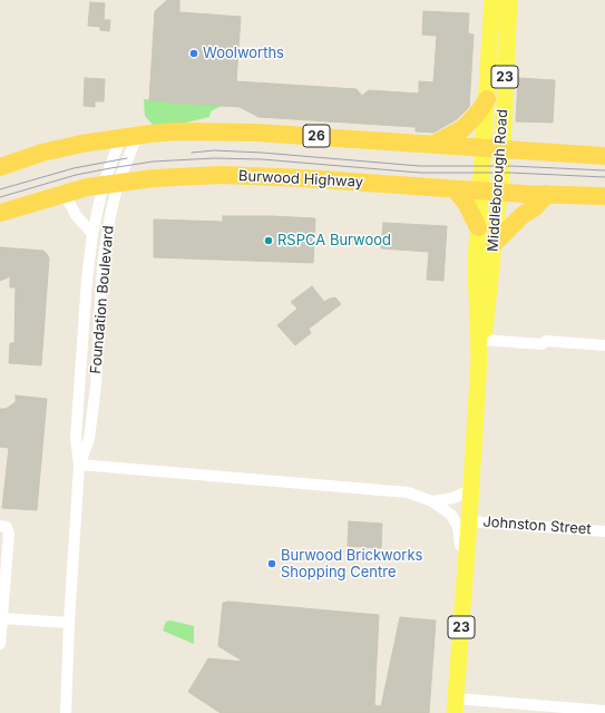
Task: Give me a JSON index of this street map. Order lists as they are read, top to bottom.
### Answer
{
  "streets": {
    "highway": ["26", "Burwood Highway"],
    "main road": ["23", "Middleborough Road"],
    "street": ["Foundation Boulevard", "Johnston Street"]
  },
  "crossings": [
    ["26", "Middleborough Road"],
    ["26", "Foundation Boulevard"],
    ["Burwood Highway", "Middleborough Road"],
    ["Burwood Highway", "Foundation Boulevard"],
    ["Middleborough Road", "Johnston Street"]
  ],
  "places": ["Woolworths", "RSPCA Burwood", "Burwood Brickworks Shopping Centre"]
}
